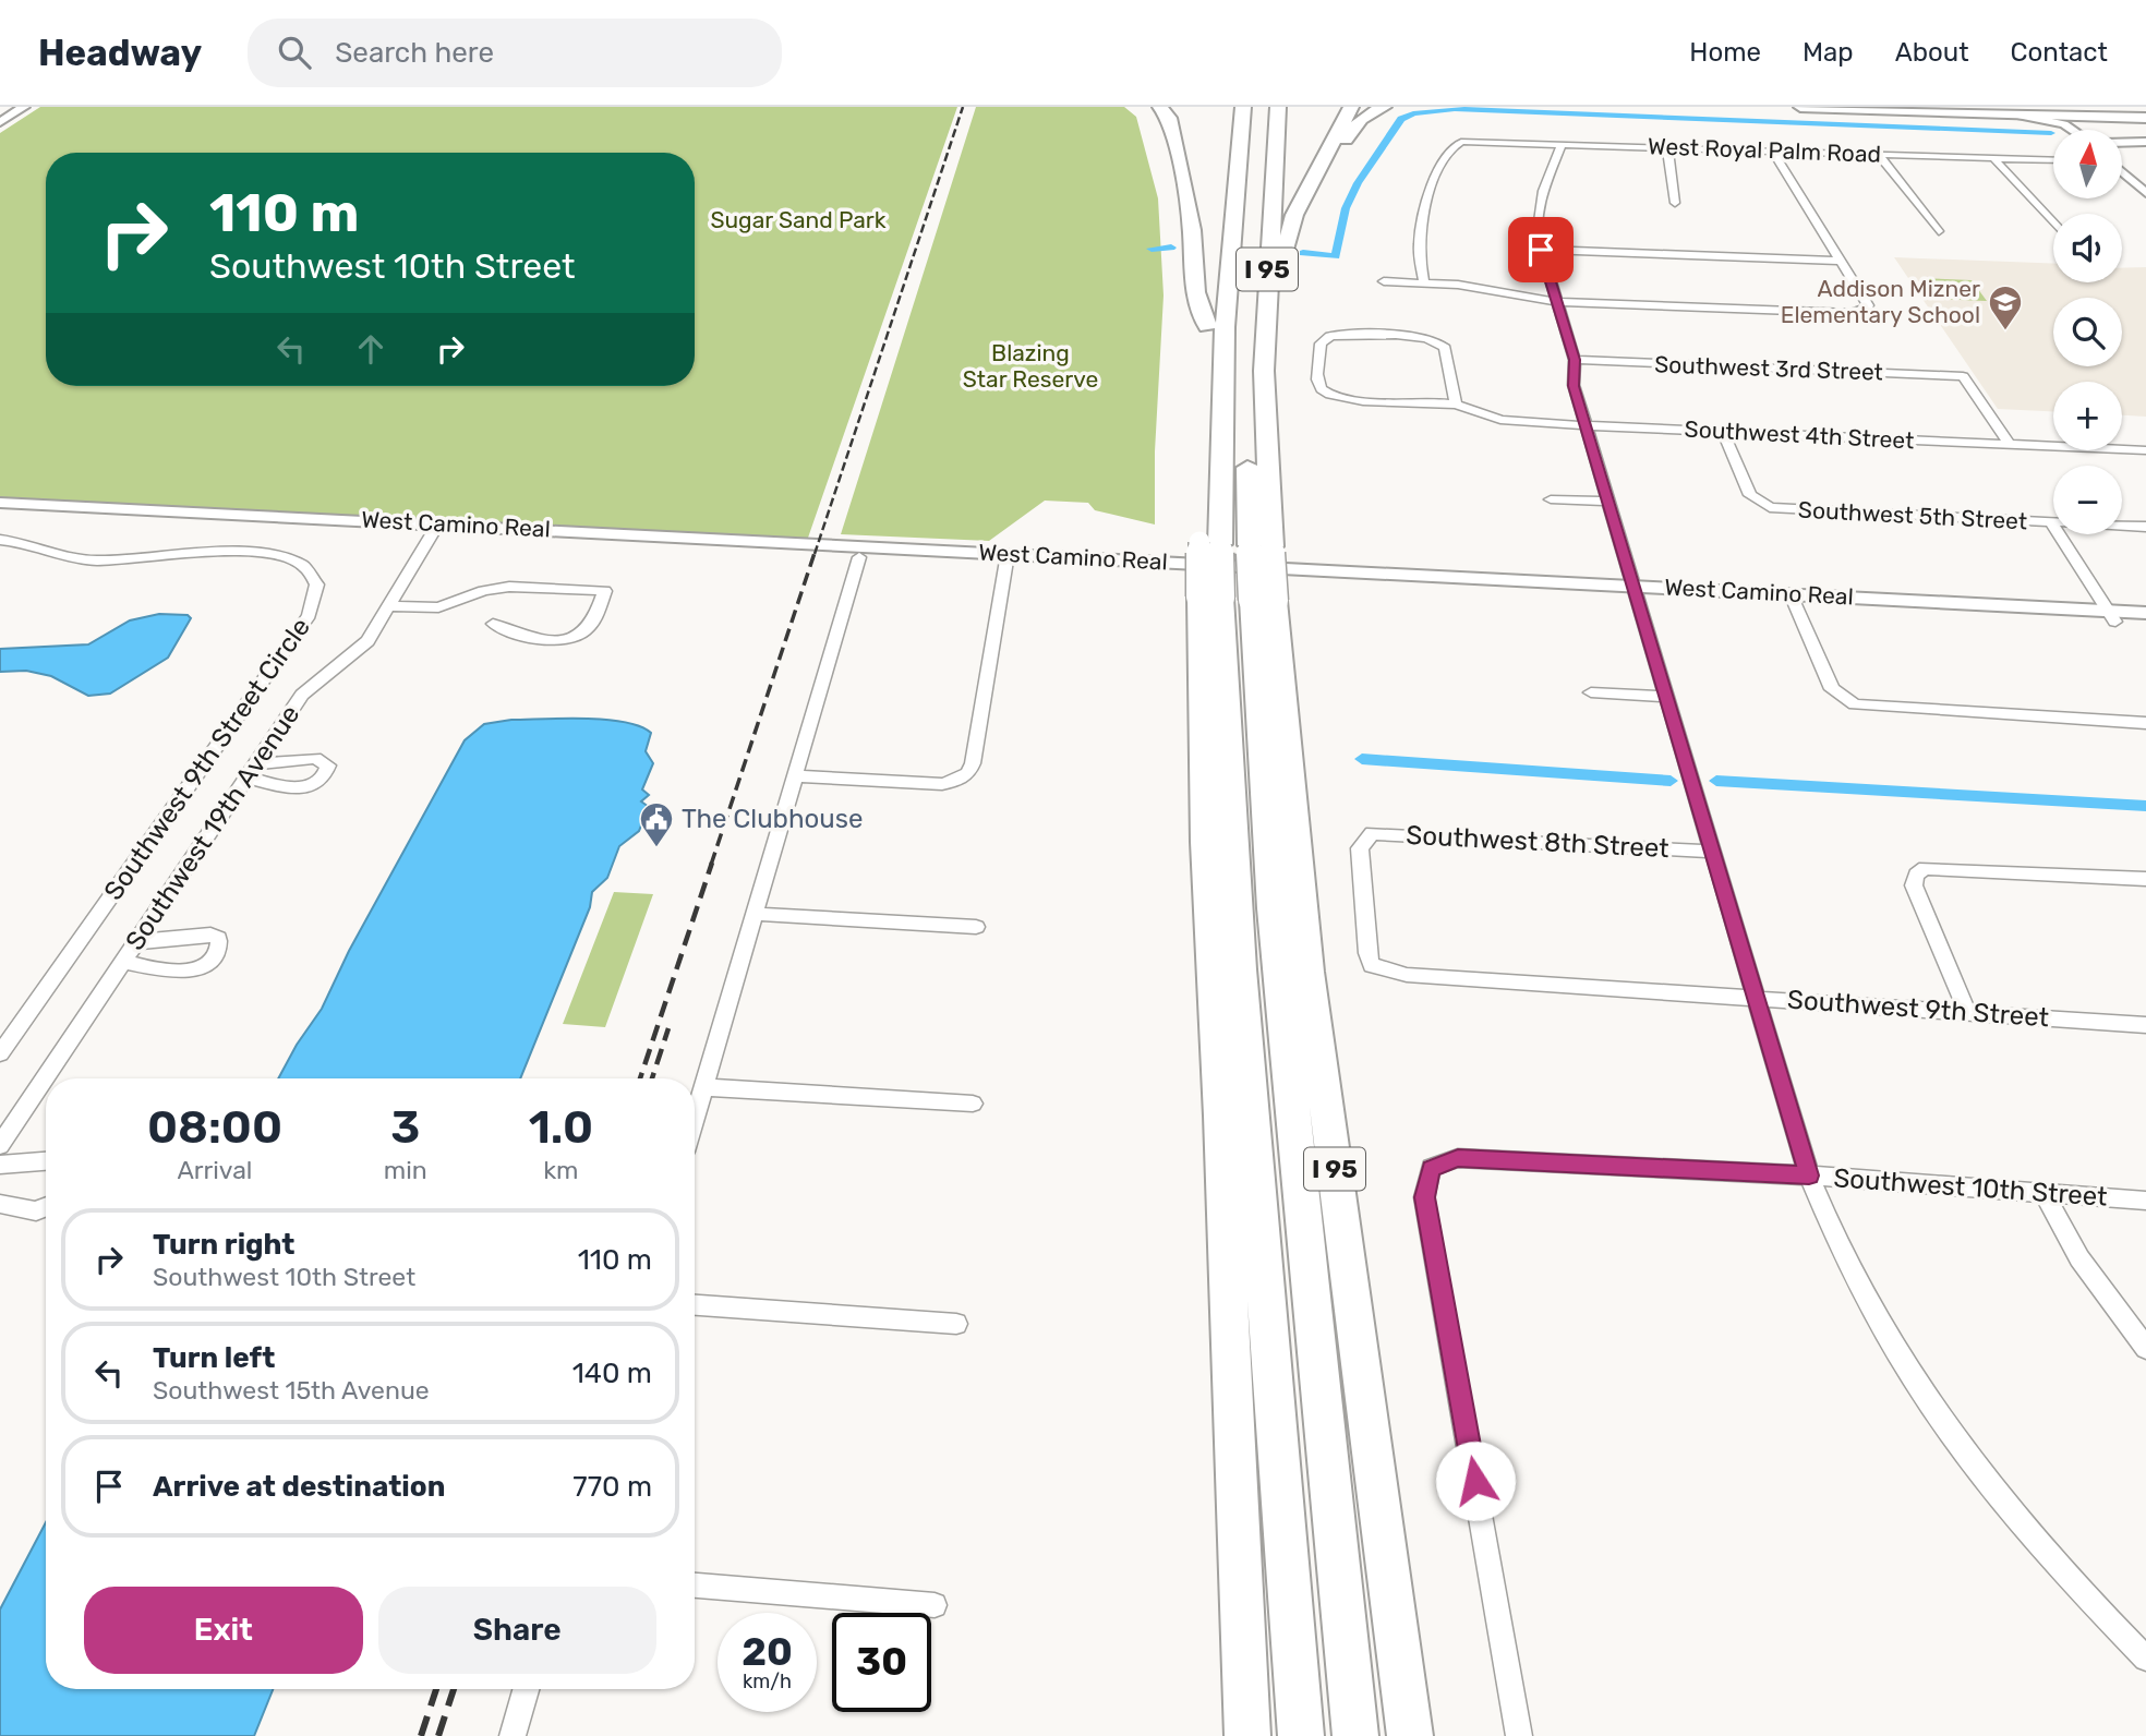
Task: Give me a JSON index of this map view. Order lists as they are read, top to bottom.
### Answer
{
  "streets": {
    "highway": ["I 95"],
    "street": [
      "West Royal Palm Road",
      "Southwest 3rd Street",
      "Southwest 4th Street",
      "Southwest 5th Street",
      "West Camino Real",
      "Southwest 9th Street Circle",
      "Southwest 19th Avenue",
      "Southwest 8th Street",
      "Southwest 9th Street",
      "Southwest 10th Street"
    ]
  },
  "crossings": [
    ["Southwest 3rd Street", "Southwest 4th Street"],
    ["Southwest 4th Street", "Southwest 5th Street"],
    ["West Camino Real", "Southwest 19th Avenue"],
    ["Southwest 8th Street", "Southwest 9th Street"]
  ],
  "parks": ["Sugar Sand Park", "Blazing Star Reserve"],
  "places": {
    "school or university": ["Addison Mizner Elementary School"],
    "public building": ["The Clubhouse"]
  },
  "north": "top",
  "page": {
    "header": "Headway",
    "search": "Search here",
    "nav": [
      "Home",
      "Map",
      "About",
      "Contact"
    ],
    "map_buttons": ["+", "−"],
    "turn": ["110 m", "Southwest 10th Street"],
    "eta": [
      "08:00",
      "Arrival",
      "3",
      "min",
      "1.0",
      "km"
    ],
    "list": [
      {
        "name": "Turn right",
        "note": "Southwest 10th Street",
        "value": "110 m"
      },
      {
        "name": "Turn left",
        "note": "Southwest 15th Avenue",
        "value": "140 m"
      },
      {
        "name": "Arrive at destination",
        "value": "770 m"
      }
    ],
    "buttons": ["Exit", "Share"],
    "speed": "20 km/h",
    "limit": "30"
  }
}
